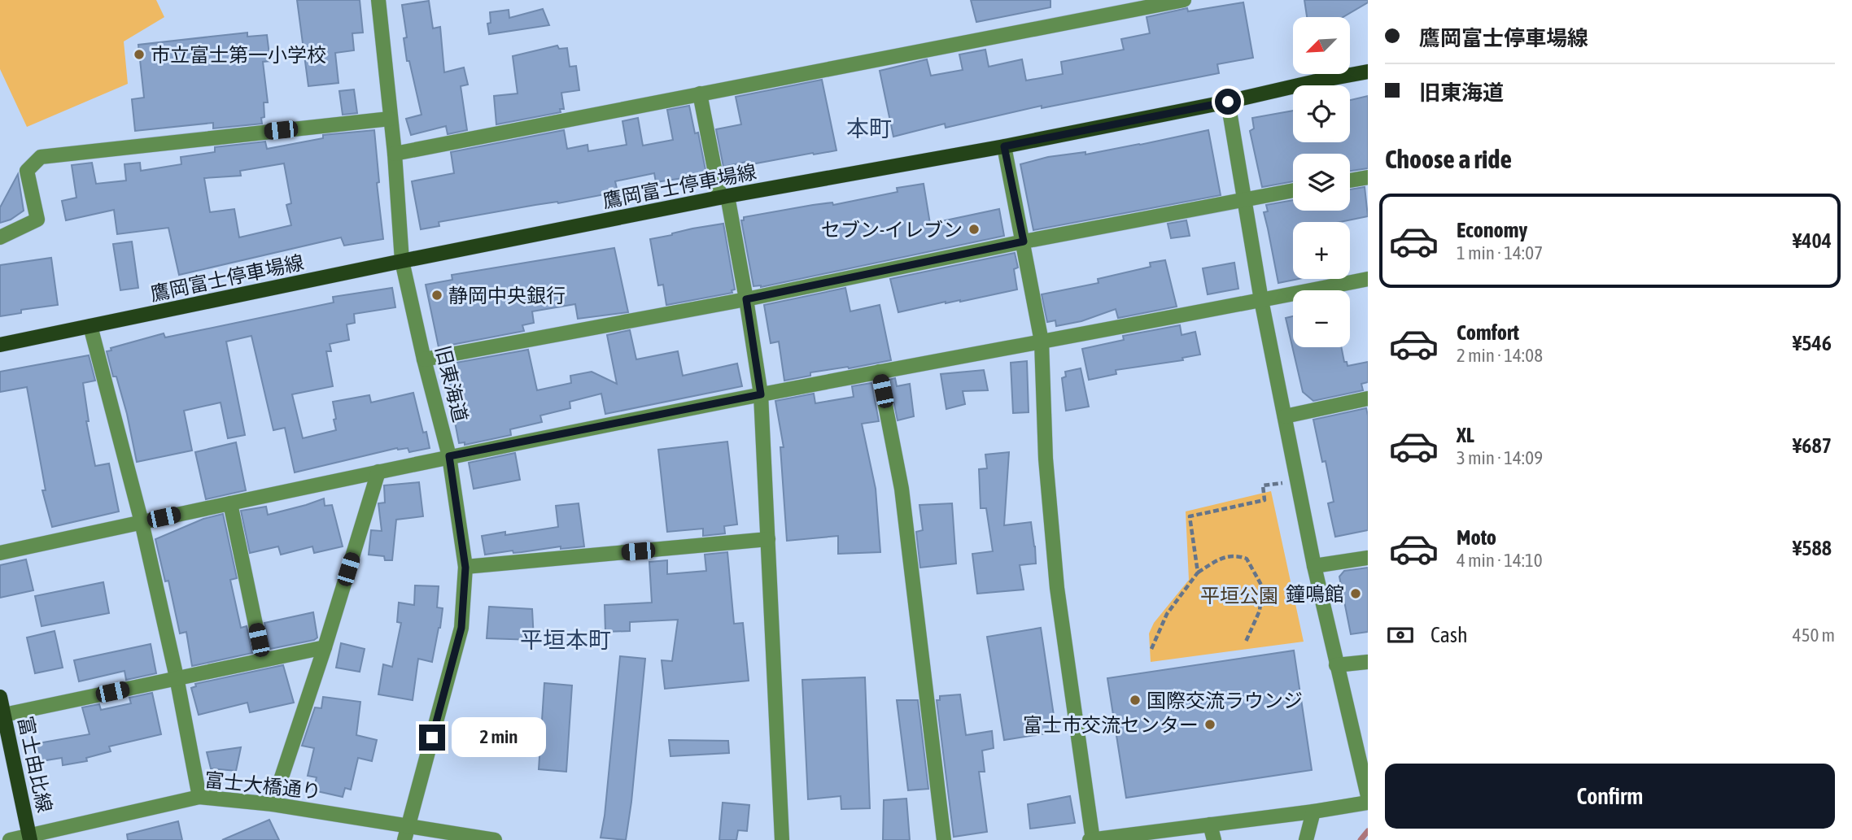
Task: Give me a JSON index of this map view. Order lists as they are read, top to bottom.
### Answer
{
  "streets": {
    "main road": ["鷹岡富士停車場線", "富士由比線"],
    "street": ["旧東海道", "富士大橋通り"]
  },
  "crossings": [
    ["鷹岡富士停車場線", "旧東海道"],
    ["旧東海道", "富士大橋通り"],
    ["富士由比線", "富士大橋通り"]
  ],
  "districts": ["本町", "平垣本町"],
  "parks": ["平垣公園"],
  "places": [
    "市立富士第一小学校",
    "セブン-イレブン",
    "静岡中央銀行",
    "鐘鳴館",
    "国際交流ラウンジ",
    "富士市交流センター"
  ],
  "north": "bottom left",
  "page": {
    "banner": ["鷹岡富士停車場線", "旧東海道"],
    "map_buttons": ["+", "−"],
    "heading": "Choose a ride",
    "list": [
      {
        "name": "Economy",
        "note": "1 min · 14:07",
        "value": "¥404"
      },
      {
        "name": "Comfort",
        "note": "2 min · 14:08",
        "value": "¥546"
      },
      {
        "name": "XL",
        "note": "3 min · 14:09",
        "value": "¥687"
      },
      {
        "name": "Moto",
        "note": "4 min · 14:10",
        "value": "¥588"
      }
    ],
    "pay": ["Cash", "450 m"],
    "bubble": "2 min",
    "buttons": "Confirm"
  }
}
